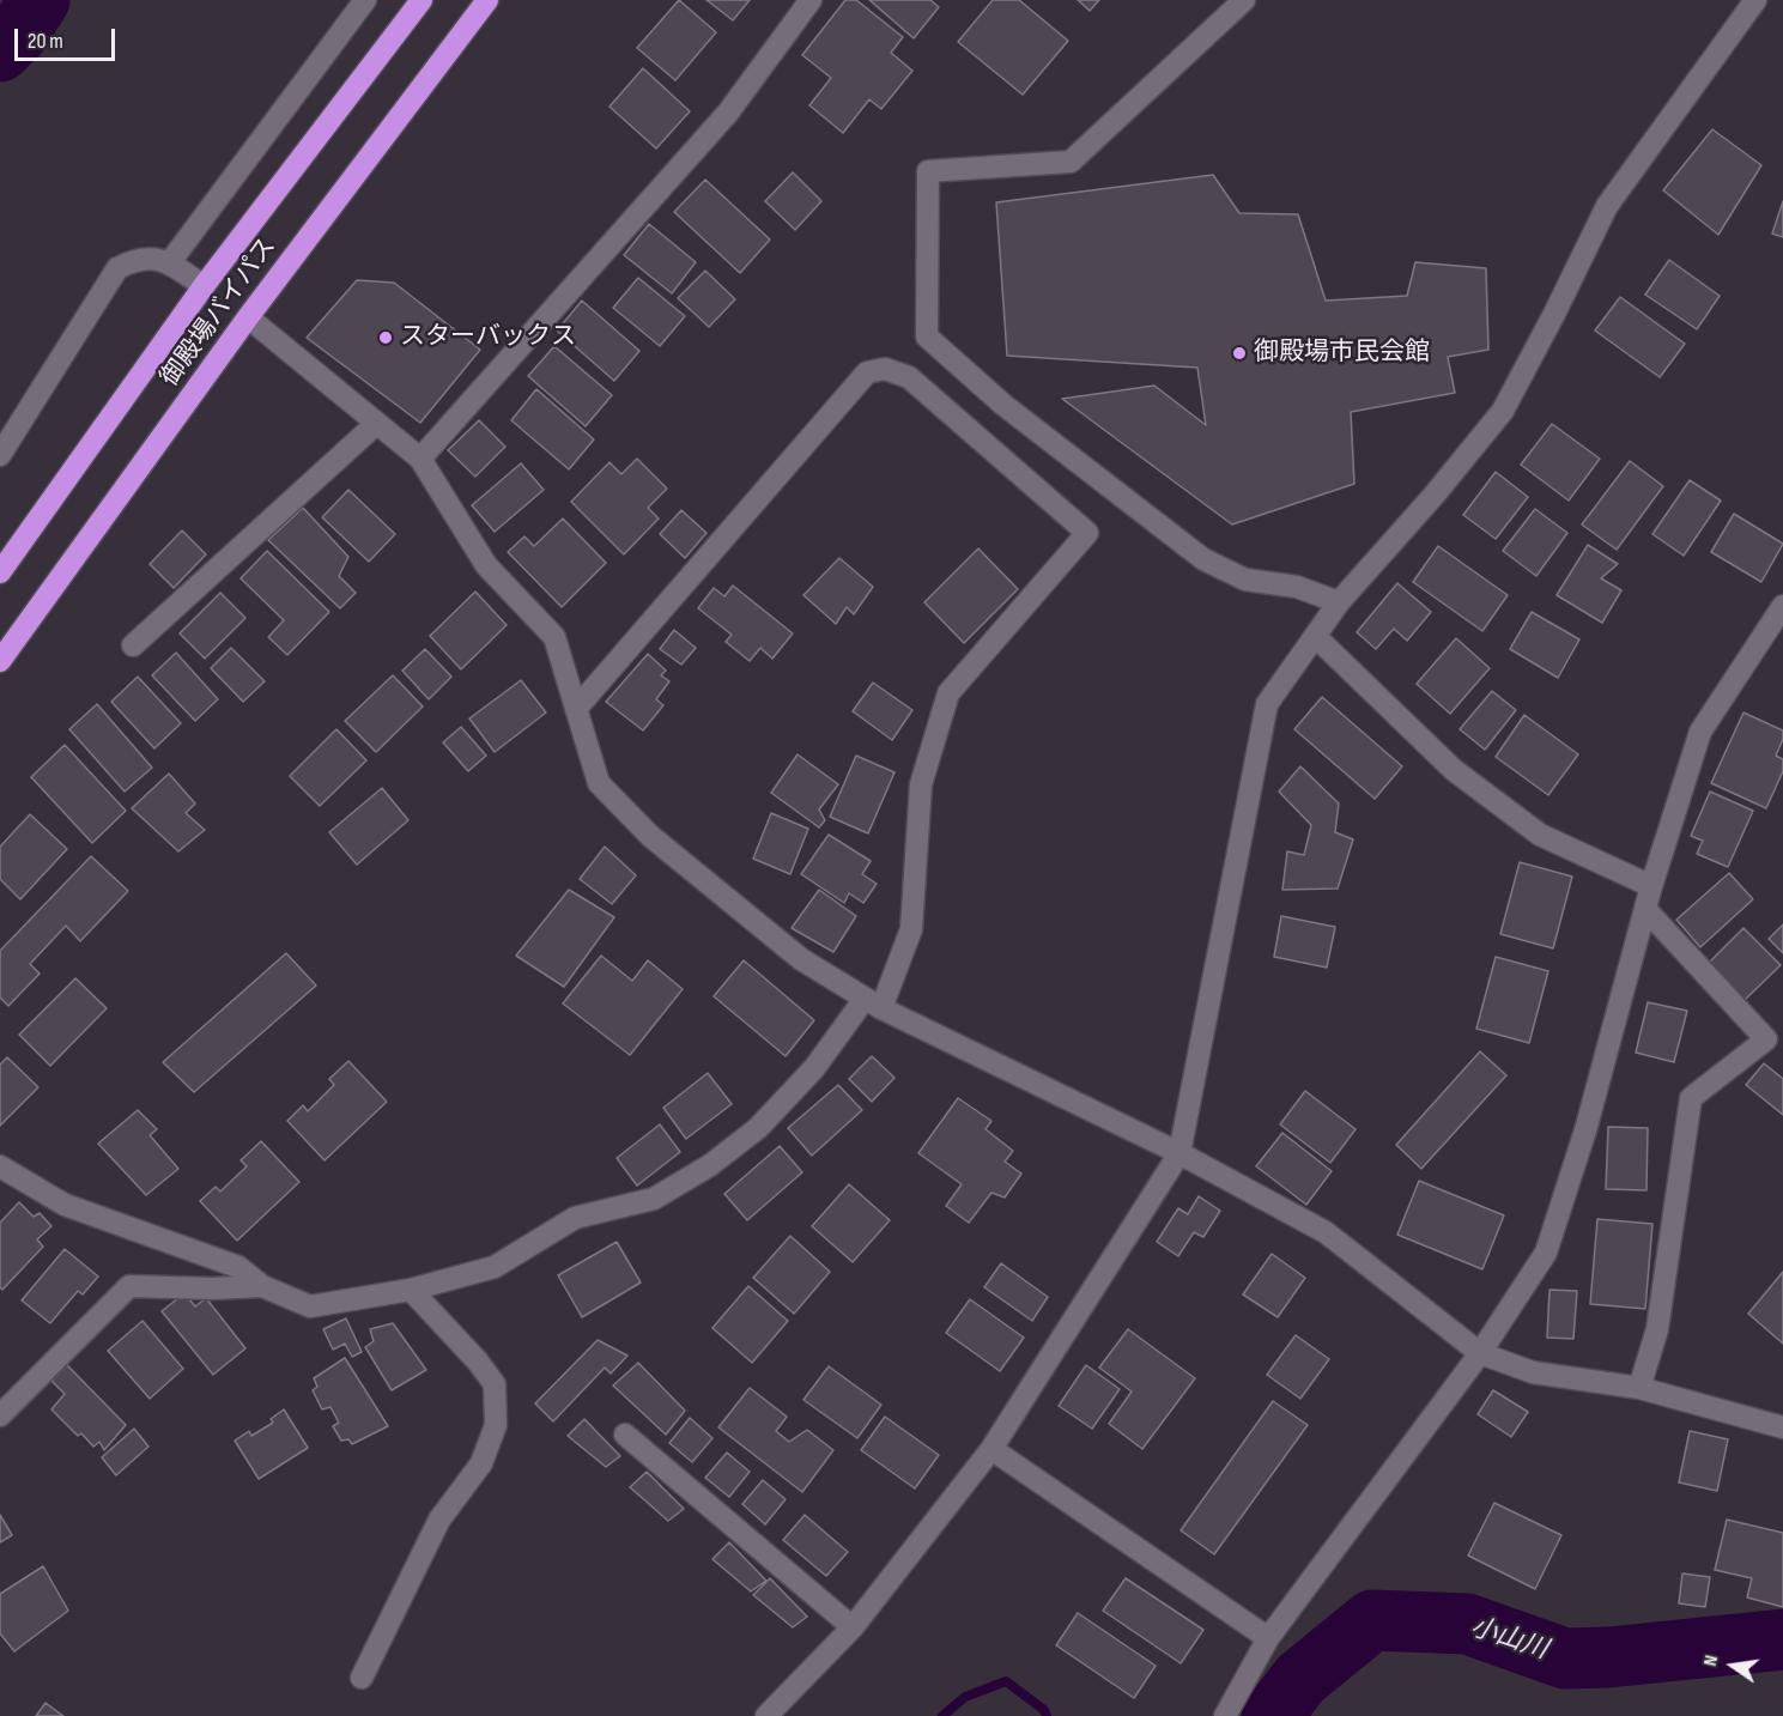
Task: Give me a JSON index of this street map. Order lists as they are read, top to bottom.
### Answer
{
  "streets": {
    "highway": ["御殿場バイパス"]
  },
  "water": ["小山川"],
  "places": ["スターバックス", "御殿場市民会館"],
  "scale_bar": "20 m",
  "north": "left"
}
